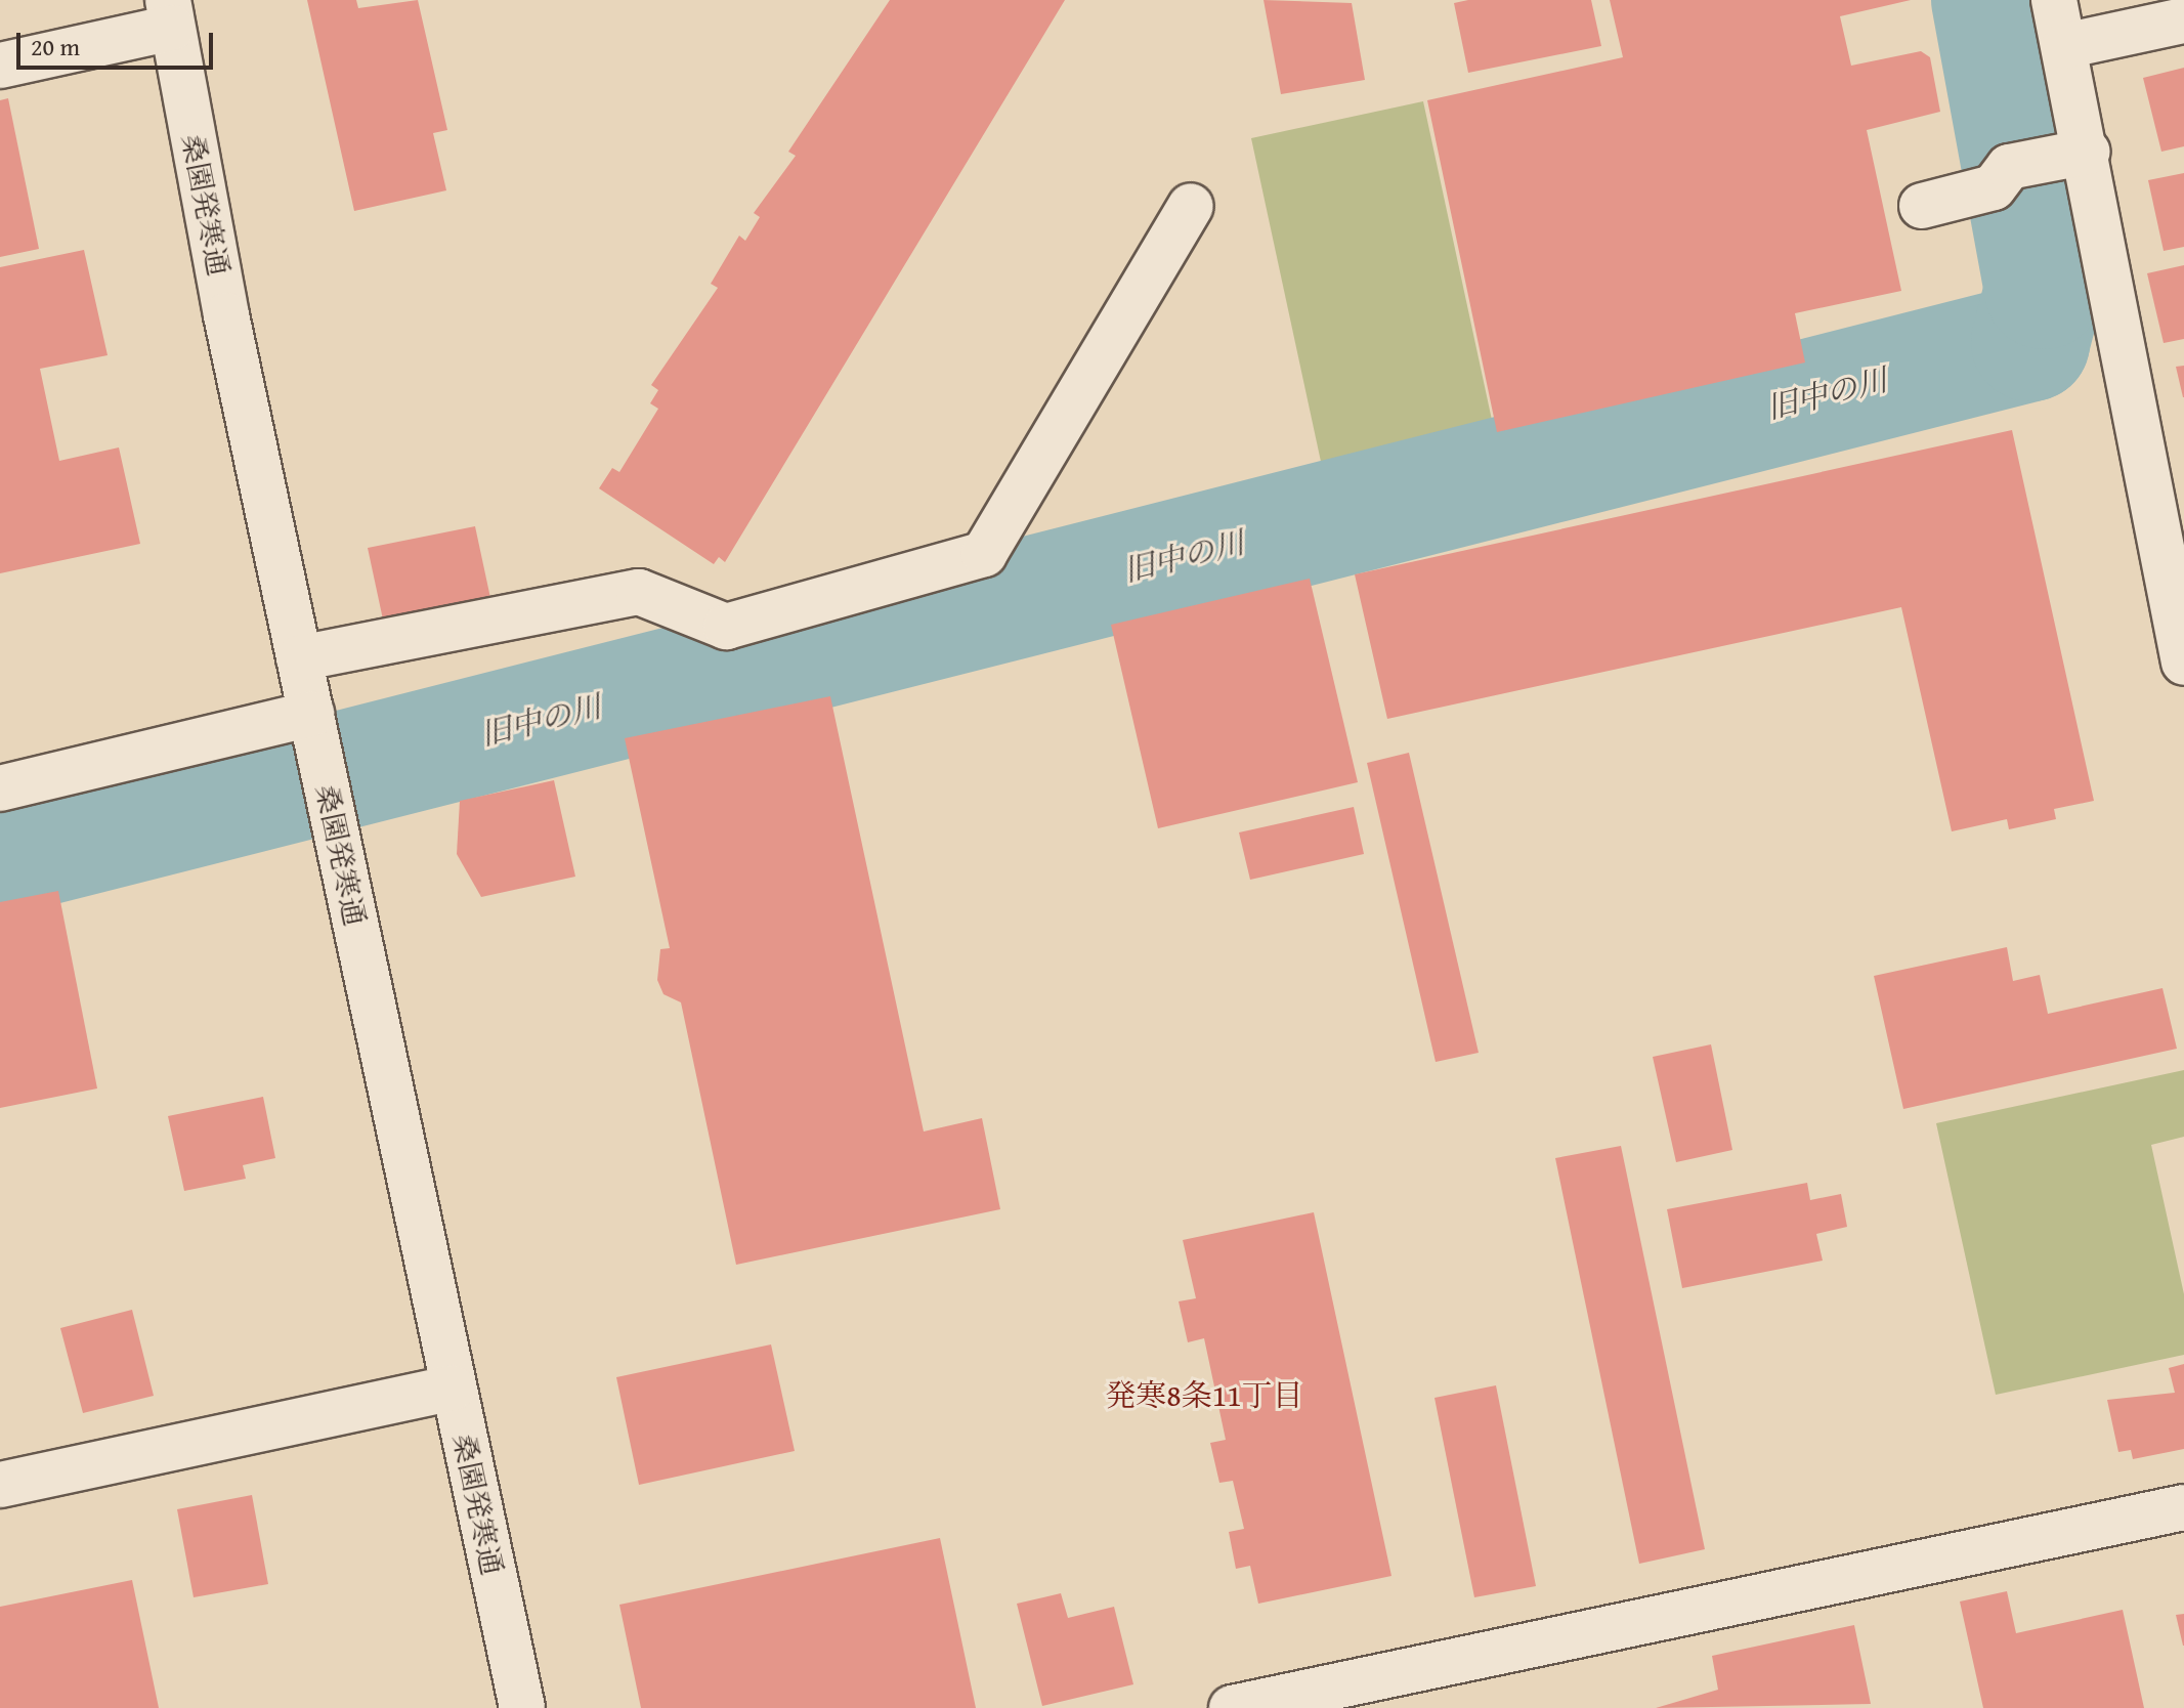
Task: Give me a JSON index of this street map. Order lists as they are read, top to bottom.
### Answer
{
  "streets": {
    "street": ["桑園発寒通"]
  },
  "districts": ["発寒8条11丁目"],
  "water": ["旧中の川"],
  "scale_bar": "20 m"
}
